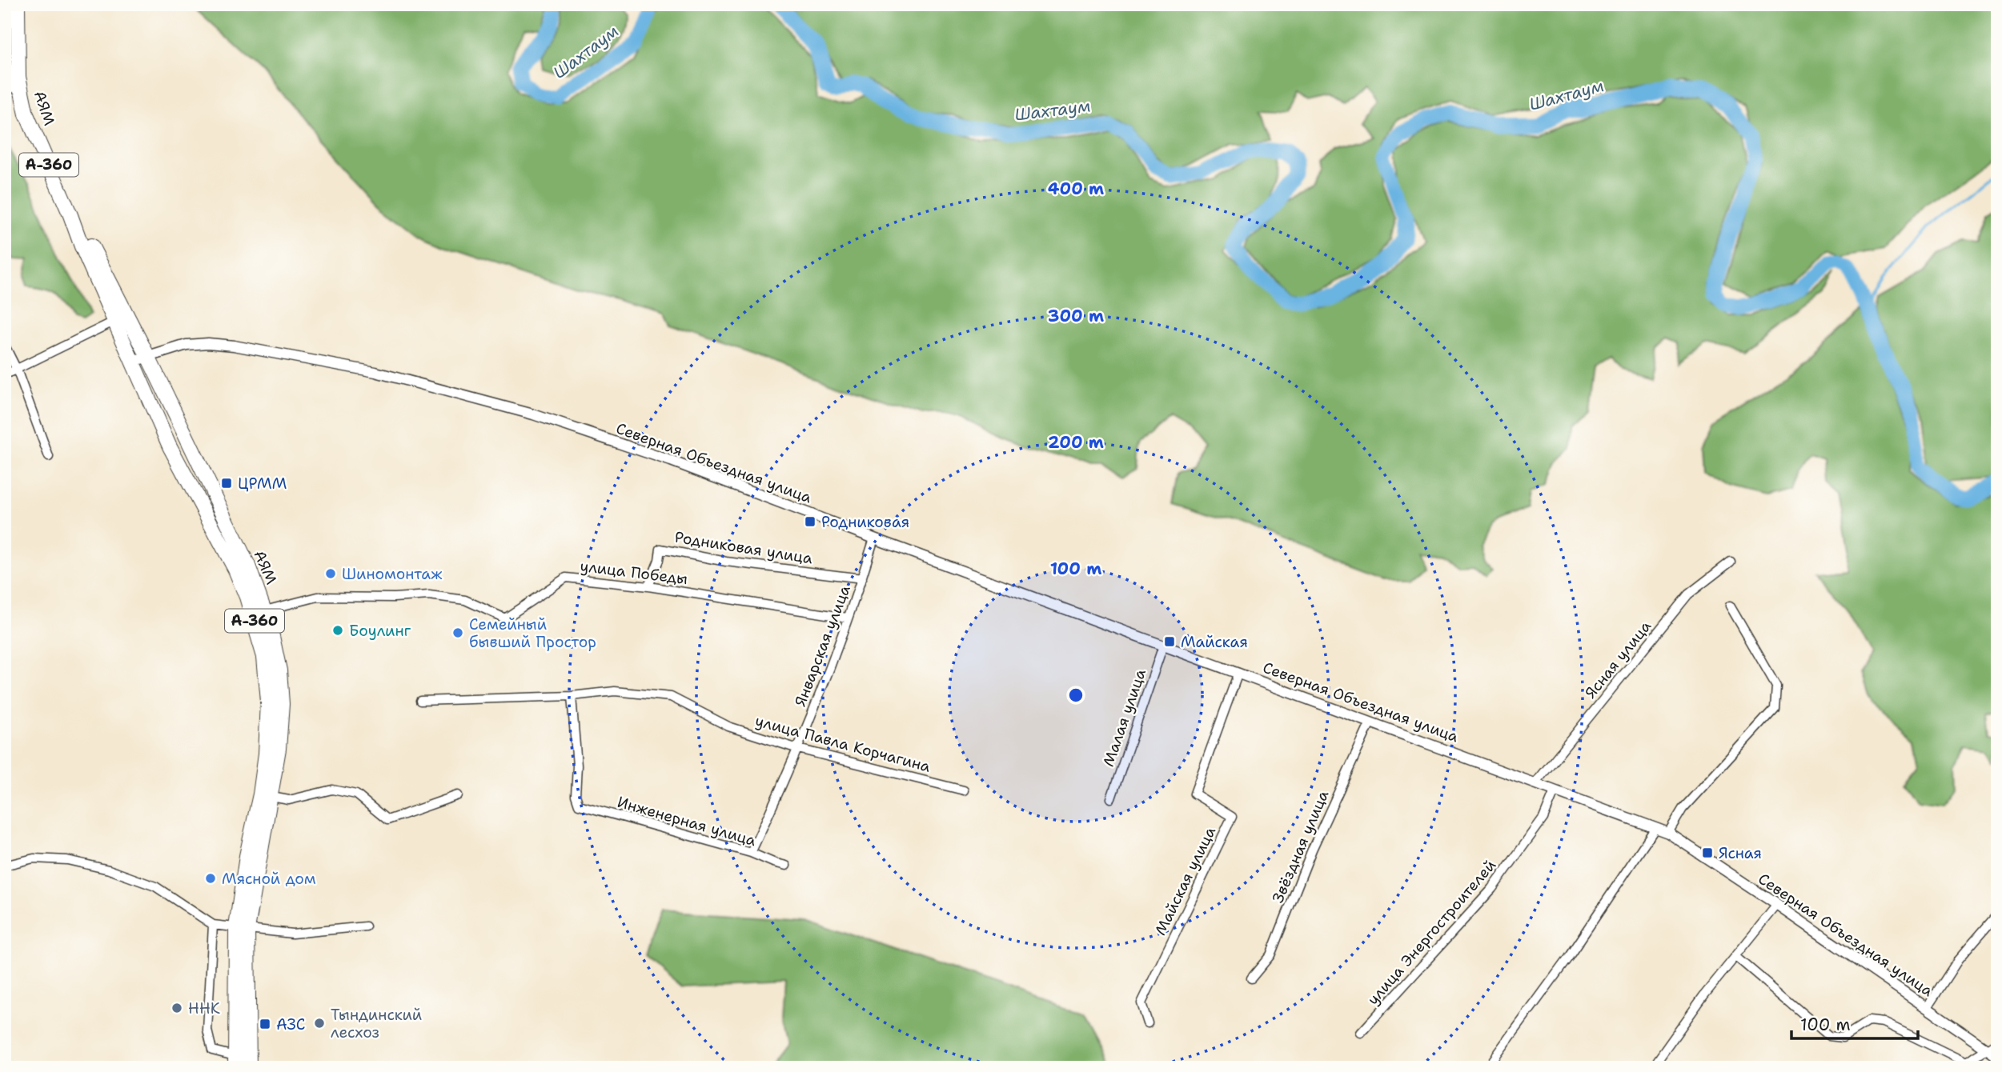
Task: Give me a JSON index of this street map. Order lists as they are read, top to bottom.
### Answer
{
  "streets": {
    "highway": ["АЯМ", "А-360"],
    "street": [
      "Северная Объездная улица",
      "Родниковая улица",
      "улица Победы",
      "Январская улица",
      "Ясная улица",
      "Малая улица",
      "улица Павла Корчагина",
      "Инженерная улица",
      "Звёздная улица",
      "Майская улица",
      "улица Энергостроителей"
    ]
  },
  "crossings": [
    ["АЯМ", "Северная Объездная улица"],
    ["АЯМ", "улица Победы"],
    ["Северная Объездная улица", "Январская улица"],
    ["Северная Объездная улица", "Ясная улица"],
    ["Северная Объездная улица", "Малая улица"],
    ["Северная Объездная улица", "Звёздная улица"],
    ["Северная Объездная улица", "Майская улица"],
    ["Северная Объездная улица", "улица Энергостроителей"],
    ["Родниковая улица", "улица Победы"],
    ["Родниковая улица", "Январская улица"],
    ["улица Победы", "Январская улица"],
    ["Январская улица", "улица Павла Корчагина"],
    ["Январская улица", "Инженерная улица"],
    ["улица Павла Корчагина", "Инженерная улица"]
  ],
  "water": ["Шахтаум"],
  "places": {
    "transit": [
      "ЦРММ",
      "Родниковая",
      "Майская",
      "Ясная",
      "АЗС"
    ],
    "other": [
      "Шиномонтаж",
      "Боулинг",
      "Семейный бывший Простор",
      "Мясной дом",
      "ННК",
      "Тындинский лесхоз"
    ]
  },
  "scale_bar": "100 m",
  "rings": [
    "400 m",
    "300 m",
    "200 m",
    "100 m"
  ]
}
